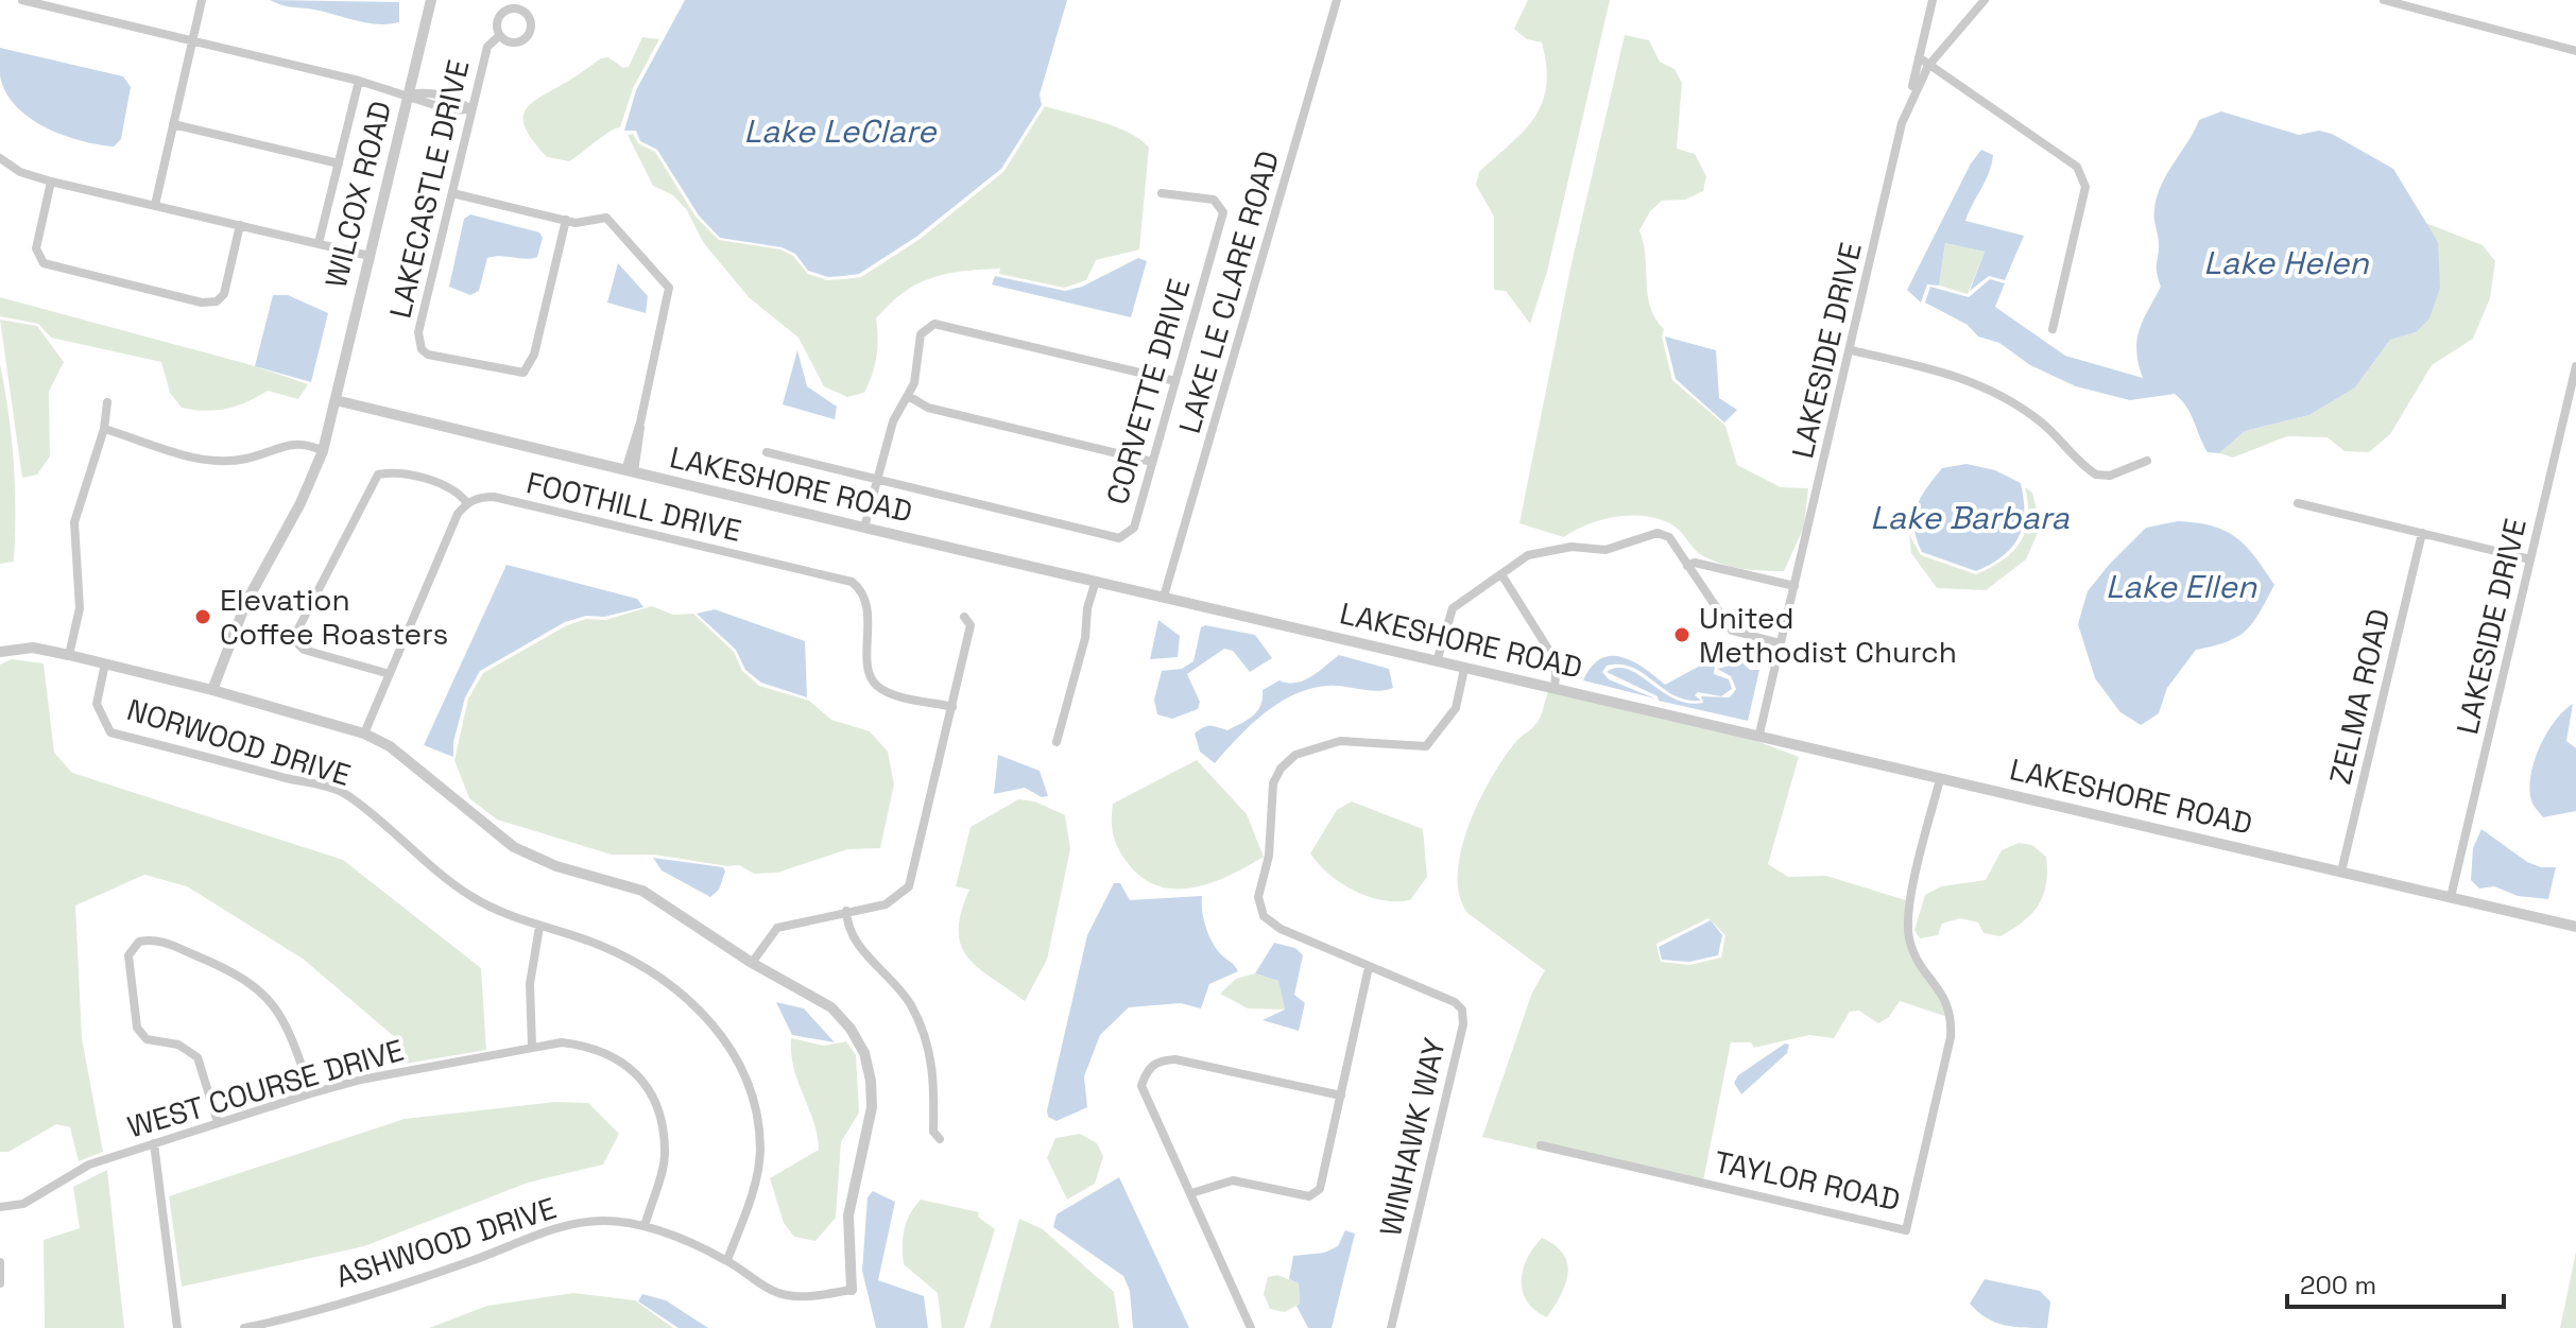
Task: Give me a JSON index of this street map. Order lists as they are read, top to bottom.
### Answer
{
  "streets": {
    "street": [
      "LAKECASTLE DRIVE",
      "WILCOX ROAD",
      "LAKE LE CLARE ROAD",
      "LAKESIDE DRIVE",
      "CORVETTE DRIVE",
      "LAKESHORE ROAD",
      "FOOTHILL DRIVE",
      "ZELMA ROAD",
      "NORWOOD DRIVE",
      "WEST COURSE DRIVE",
      "WINHAWK WAY",
      "TAYLOR ROAD",
      "ASHWOOD DRIVE"
    ]
  },
  "crossings": [
    ["WILCOX ROAD", "LAKESHORE ROAD"],
    ["LAKE LE CLARE ROAD", "LAKESHORE ROAD"],
    ["LAKESIDE DRIVE", "LAKESHORE ROAD"],
    ["LAKESHORE ROAD", "ZELMA ROAD"],
    ["LAKESHORE ROAD", "WINHAWK WAY"],
    ["LAKESHORE ROAD", "TAYLOR ROAD"],
    ["NORWOOD DRIVE", "ASHWOOD DRIVE"],
    ["WEST COURSE DRIVE", "ASHWOOD DRIVE"]
  ],
  "water": [
    "Lake LeClare",
    "Lake Helen",
    "Lake Barbara",
    "Lake Ellen"
  ],
  "places": ["Elevation Coffee Roasters", "United Methodist Church"],
  "scale_bar": "200 m"
}
